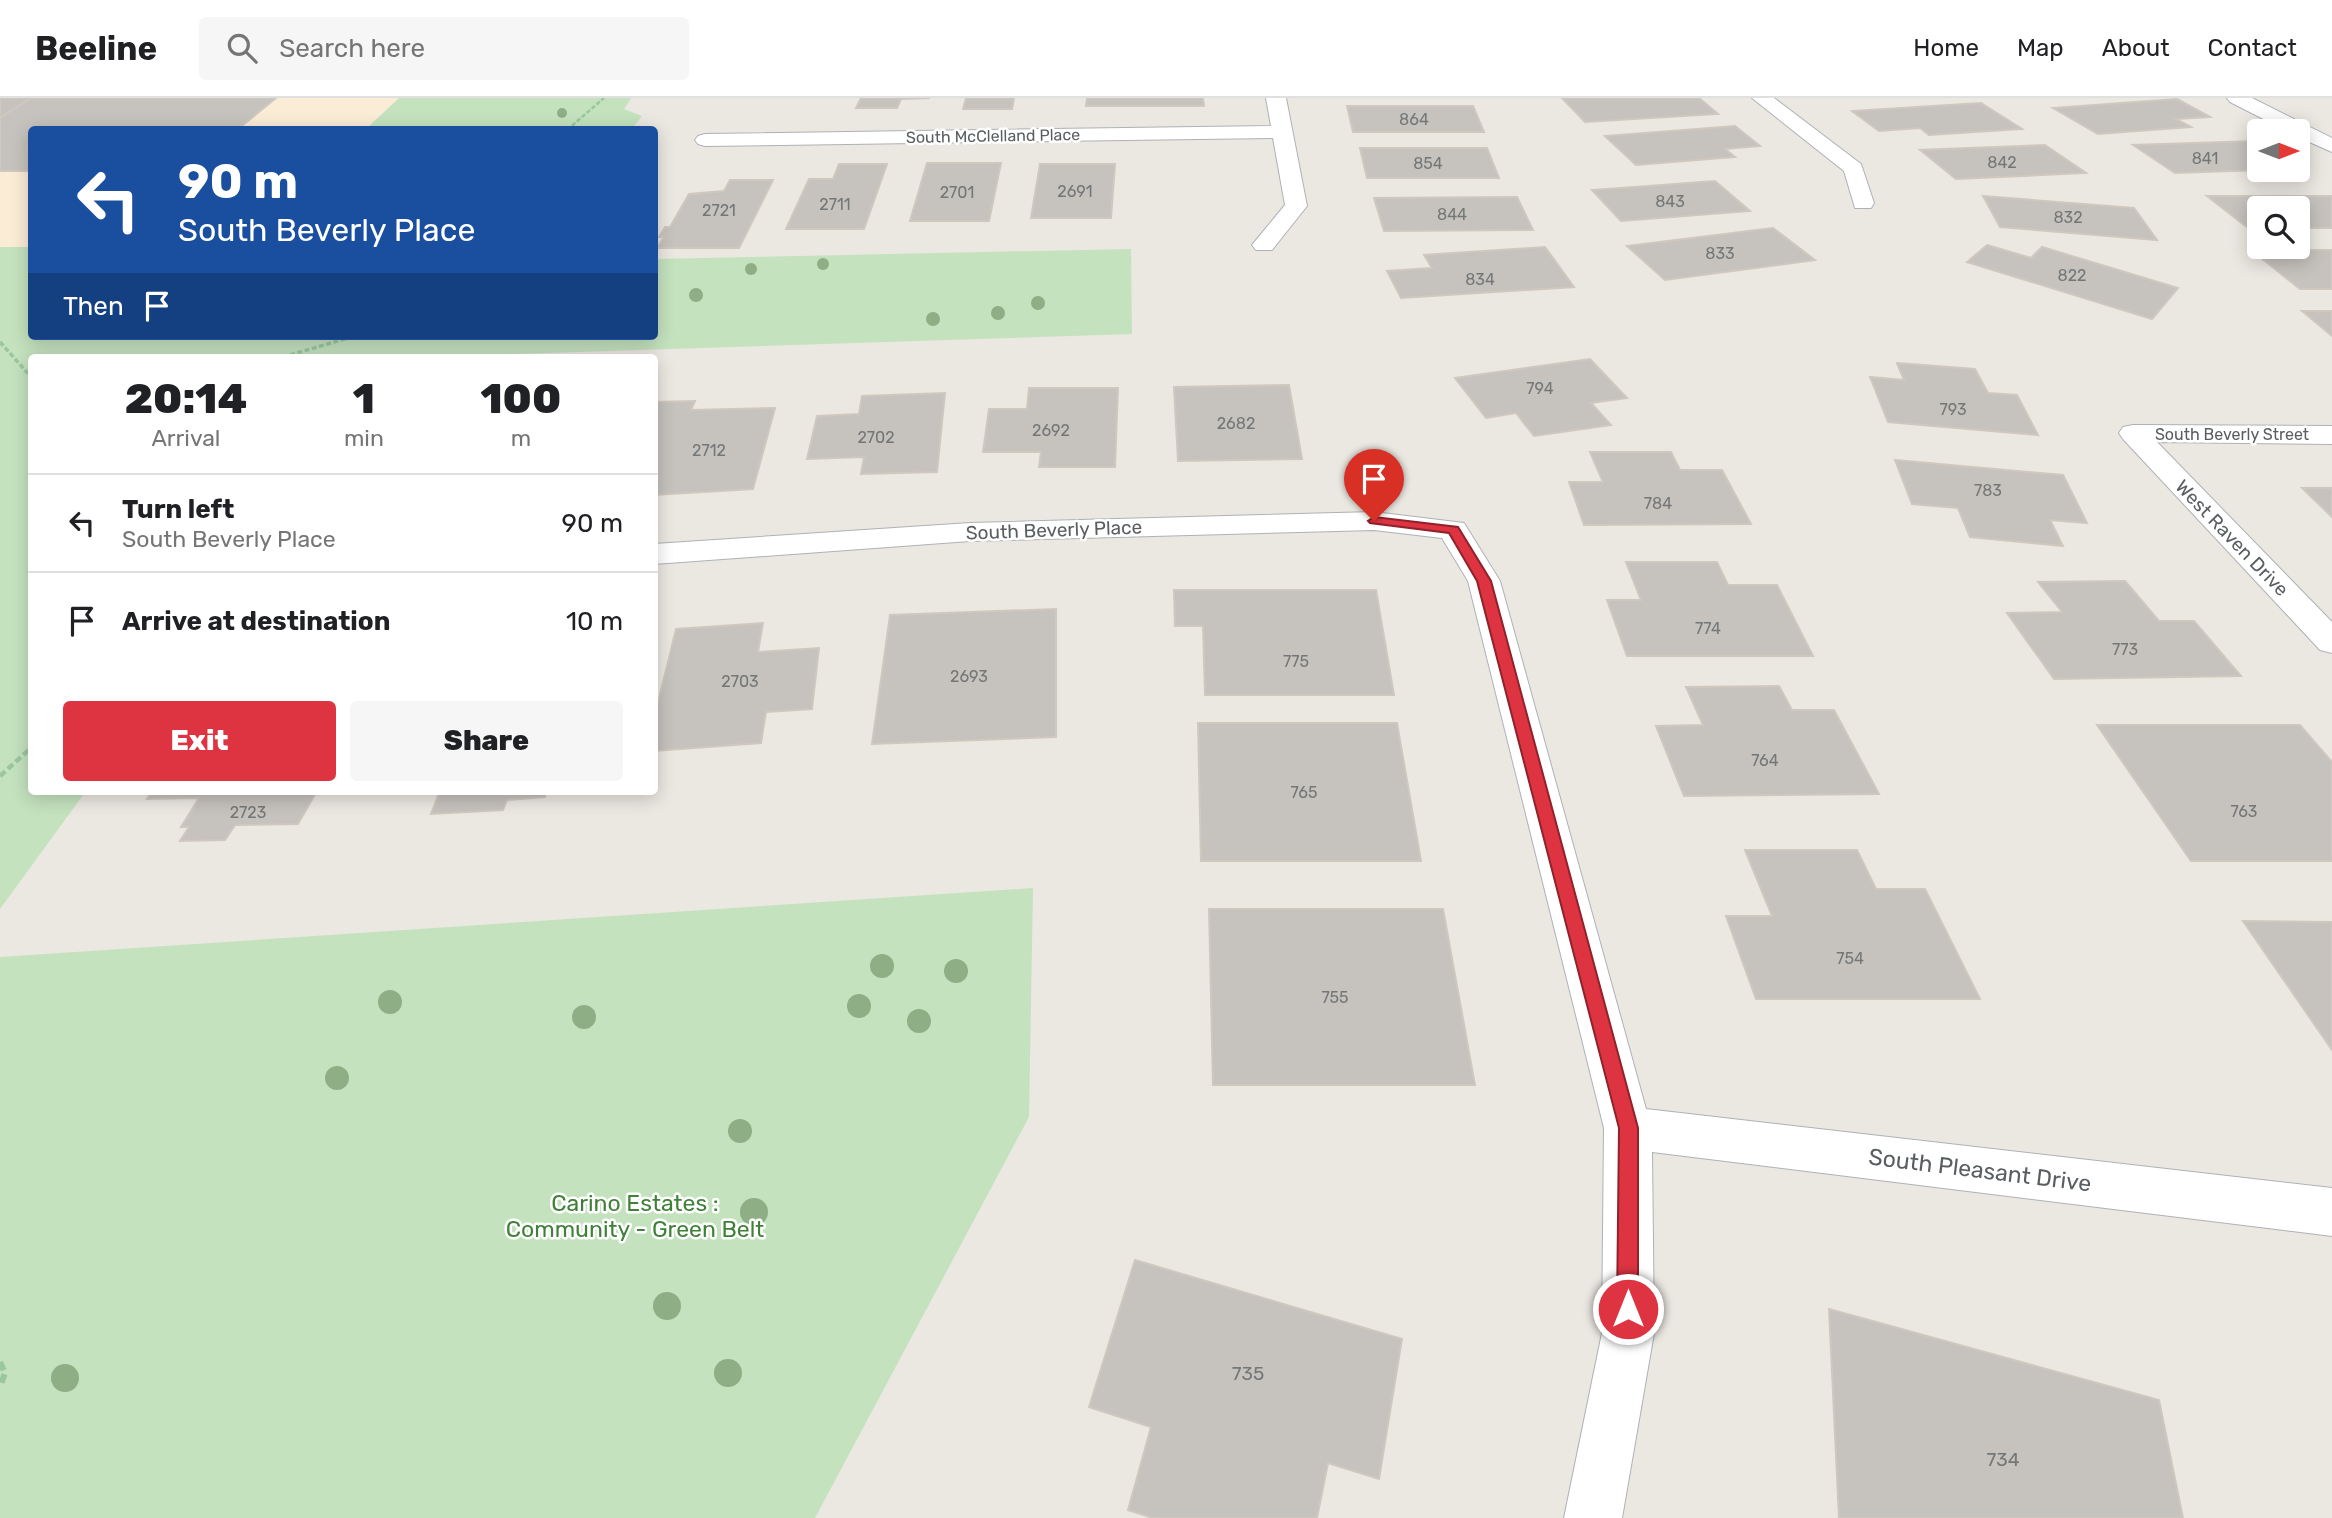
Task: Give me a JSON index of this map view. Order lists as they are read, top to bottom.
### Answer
{
  "streets": {
    "street": [
      "South McClelland Place",
      "South Beverly Street",
      "South Beverly Place",
      "West Raven Drive",
      "South Pleasant Drive"
    ]
  },
  "crossings": [
    ["South Beverly Street", "West Raven Drive"],
    ["South Beverly Place", "South Pleasant Drive"]
  ],
  "parks": ["Carino Estates : Community - Green Belt"],
  "house_numbers": [
    "864",
    "841",
    "842",
    "854",
    "2691",
    "2701",
    "843",
    "2711",
    "2721",
    "844",
    "832",
    "833",
    "822",
    "834",
    "794",
    "793",
    "2682",
    "2692",
    "2702",
    "2712",
    "783",
    "784",
    "774",
    "773",
    "775",
    "2693",
    "2703",
    "764",
    "765",
    "763",
    "2723",
    "754",
    "755",
    "735",
    "734"
  ],
  "north": "right",
  "page": {
    "header": "Beeline",
    "search": "Search here",
    "nav": [
      "Home",
      "Map",
      "About",
      "Contact"
    ],
    "turn": ["90 m", "South Beverly Place"],
    "then": "Then",
    "eta": [
      "20:14",
      "Arrival",
      "1",
      "min",
      "100",
      "m"
    ],
    "list": [
      {
        "name": "Turn left",
        "note": "South Beverly Place",
        "value": "90 m"
      },
      {
        "name": "Arrive at destination",
        "value": "10 m"
      }
    ],
    "buttons": ["Exit", "Share"]
  }
}
